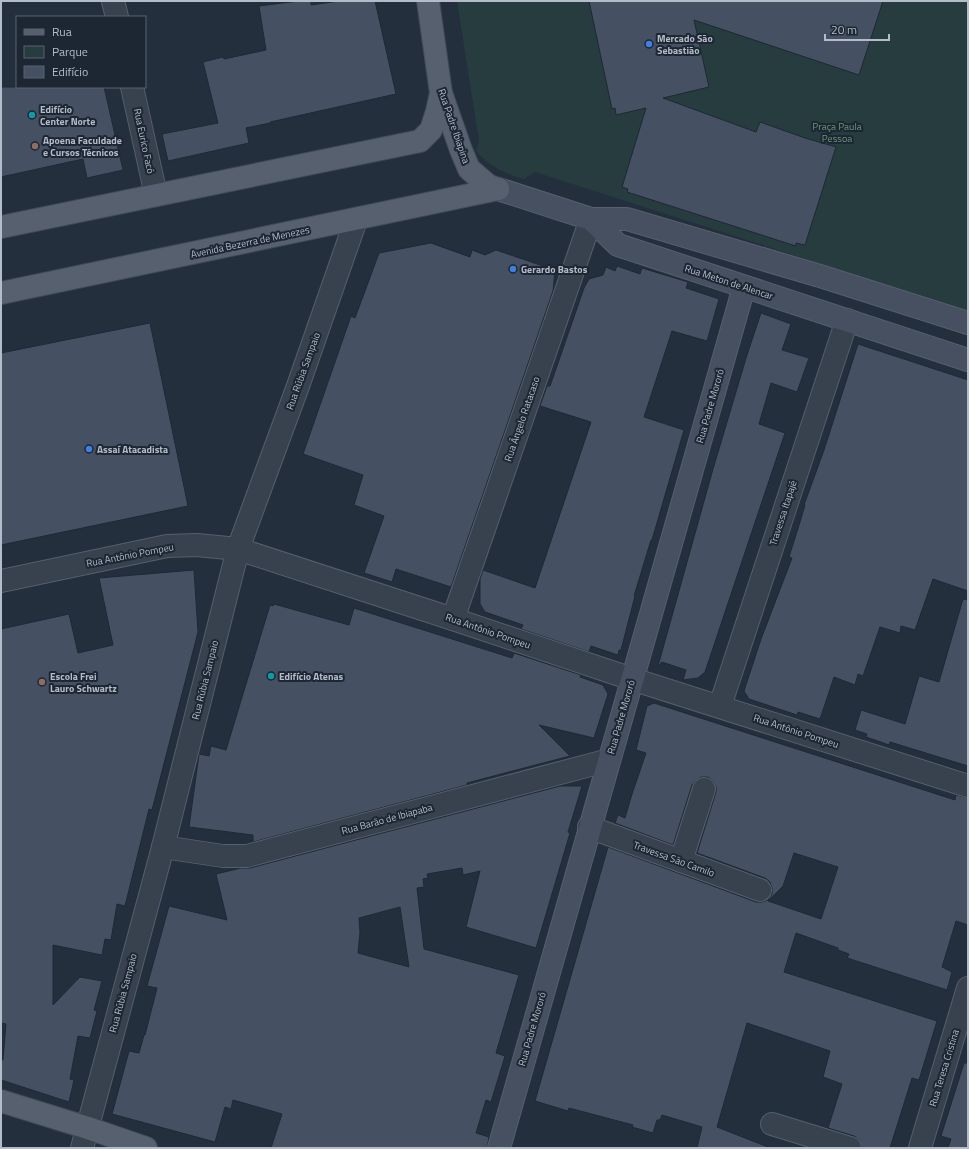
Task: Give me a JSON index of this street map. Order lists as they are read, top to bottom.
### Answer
{
  "streets": {
    "main road": ["Rua Padre Ibiapina", "Avenida Bezerra de Menezes"],
    "street": [
      "Rua Eurico Facó",
      "Rua Meton de Alencar",
      "Rua Rúbia Sampaio",
      "Rua Padre Mororó",
      "Rua Ângelo Ratacaso",
      "Travessa Itapajé",
      "Rua Antônio Pompeu",
      "Rua Barão de Ibiapaba",
      "Travessa São Camilo",
      "Rua Teresa Cristina"
    ]
  },
  "crossings": [
    ["Rua Padre Ibiapina", "Avenida Bezerra de Menezes"],
    ["Rua Padre Ibiapina", "Rua Meton de Alencar"],
    ["Avenida Bezerra de Menezes", "Rua Meton de Alencar"],
    ["Avenida Bezerra de Menezes", "Rua Rúbia Sampaio"],
    ["Rua Meton de Alencar", "Rua Padre Mororó"],
    ["Rua Meton de Alencar", "Rua Ângelo Ratacaso"],
    ["Rua Meton de Alencar", "Travessa Itapajé"],
    ["Rua Rúbia Sampaio", "Rua Antônio Pompeu"],
    ["Rua Rúbia Sampaio", "Rua Barão de Ibiapaba"],
    ["Rua Padre Mororó", "Rua Antônio Pompeu"],
    ["Rua Padre Mororó", "Rua Barão de Ibiapaba"],
    ["Rua Padre Mororó", "Travessa São Camilo"],
    ["Rua Ângelo Ratacaso", "Rua Antônio Pompeu"],
    ["Travessa Itapajé", "Rua Antônio Pompeu"]
  ],
  "parks": ["Praça Paula Pessoa"],
  "places": [
    "Mercado São Sebastião",
    "Edifício Center Norte",
    "Apoena Faculdade e Cursos Técnicos",
    "Gerardo Bastos",
    "Assaí Atacadista",
    "Edifício Atenas",
    "Escola Frei Lauro Schwartz"
  ],
  "legend": ["Rua", "Parque", "Edifício"],
  "scale_bar": "20 m"
}
